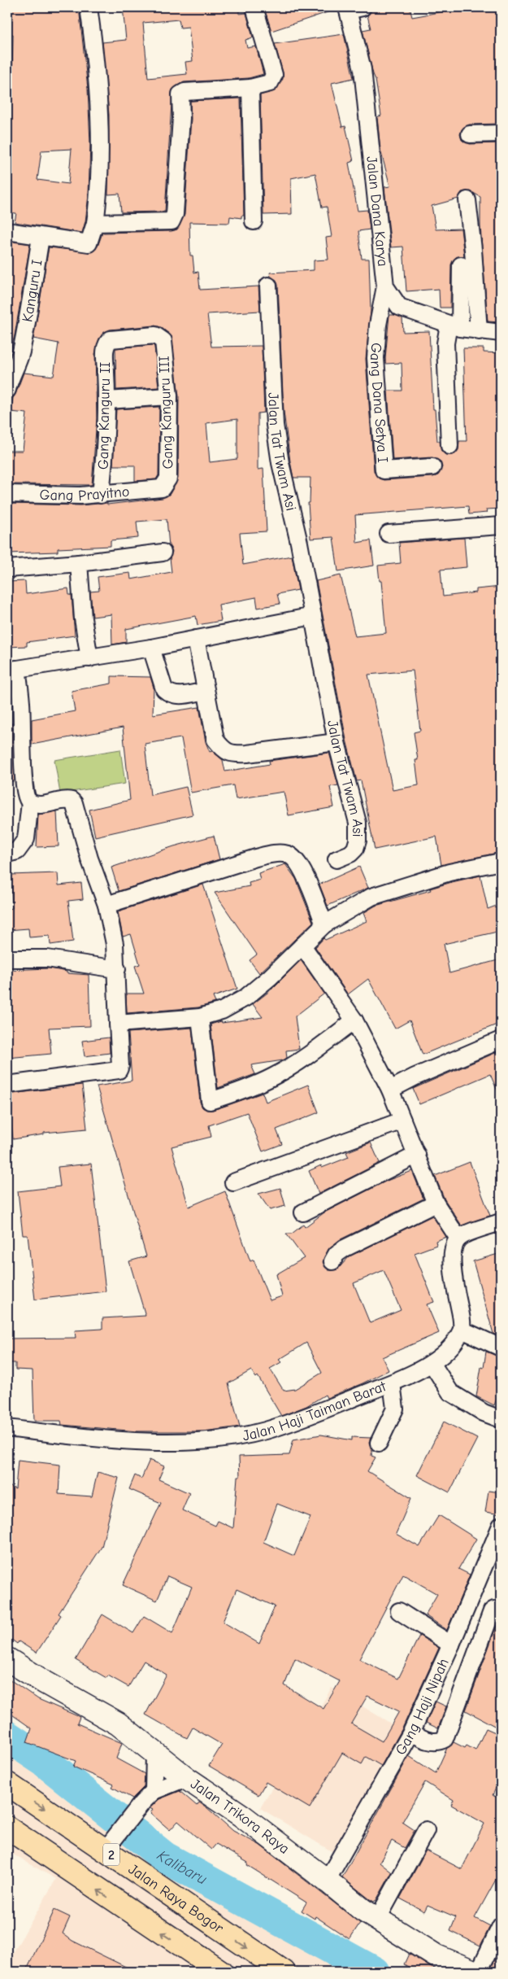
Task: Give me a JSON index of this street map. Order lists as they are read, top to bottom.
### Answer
{
  "streets": {
    "highway": ["2", "Jalan Raya Bogor"],
    "street": [
      "Jalan Dana Karya",
      "Kanguru I",
      "Gang Dana Setya I",
      "Gang Kanguru III",
      "Gang Kanguru II",
      "Jalan Tat Twam Asi",
      "Gang Prayitno",
      "Jalan Haji Taiman Barat",
      "Gang Haji Nipah",
      "Jalan Trikora Raya"
    ]
  },
  "crossings": [
    ["Jalan Dana Karya", "Gang Dana Setya I"],
    ["Gang Kanguru III", "Gang Kanguru II"],
    ["Gang Kanguru III", "Gang Prayitno"],
    ["Gang Kanguru II", "Gang Prayitno"],
    ["Gang Haji Nipah", "Jalan Trikora Raya"]
  ],
  "water": ["Kalibaru"]
}
